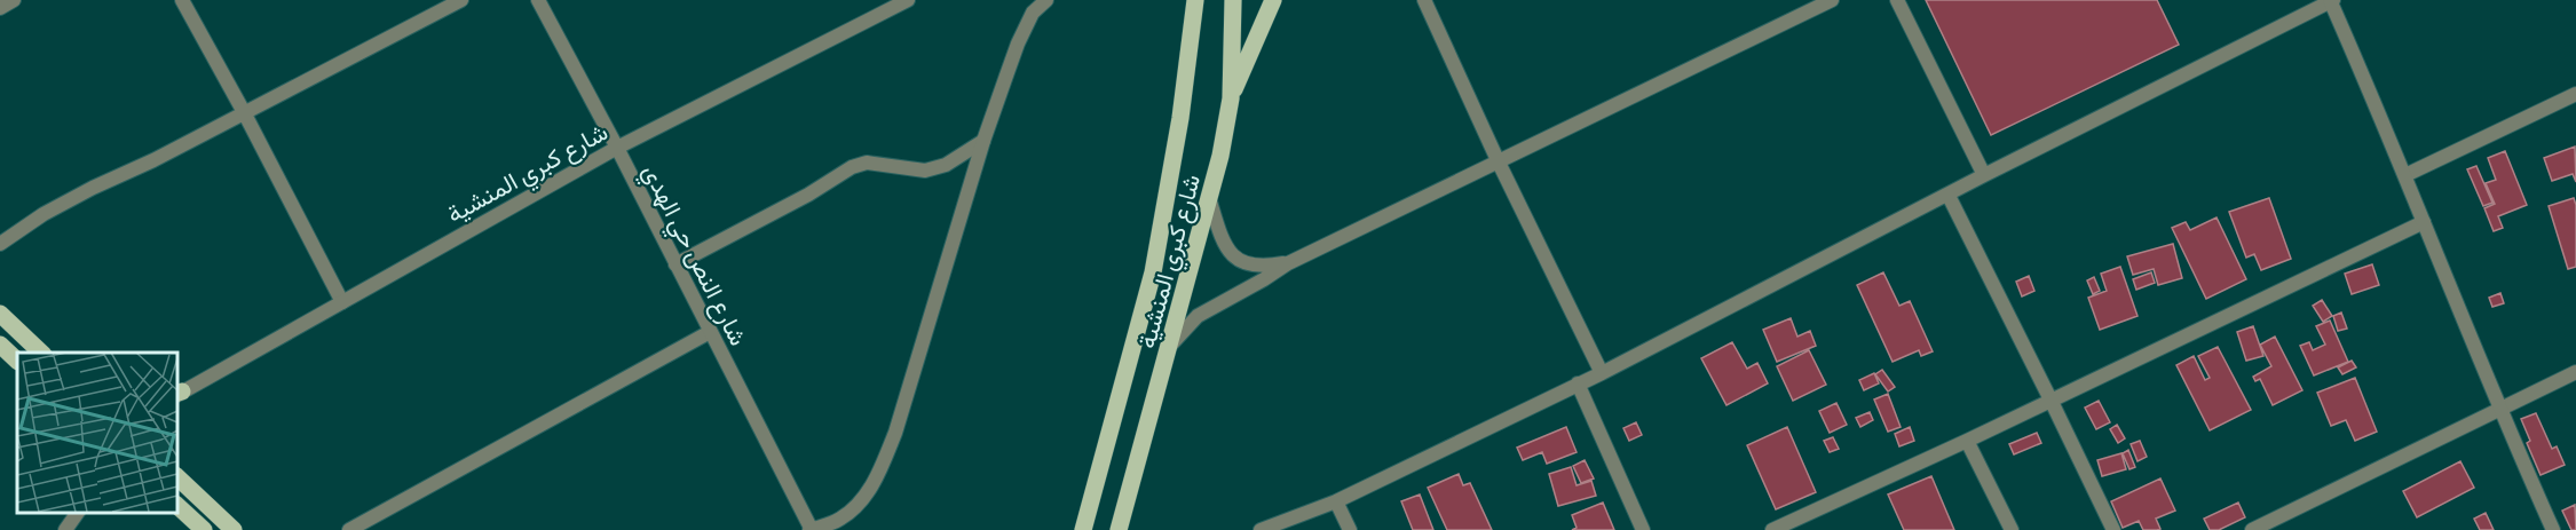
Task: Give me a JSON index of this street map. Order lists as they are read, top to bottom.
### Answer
{
  "streets": {
    "main road": ["شارع كبري المنشية"],
    "street": ["شارع النص حي الهدي"]
  },
  "crossings": [
    ["شارع كبري المنشية", "شارع النص حي الهدي"]
  ]
}
